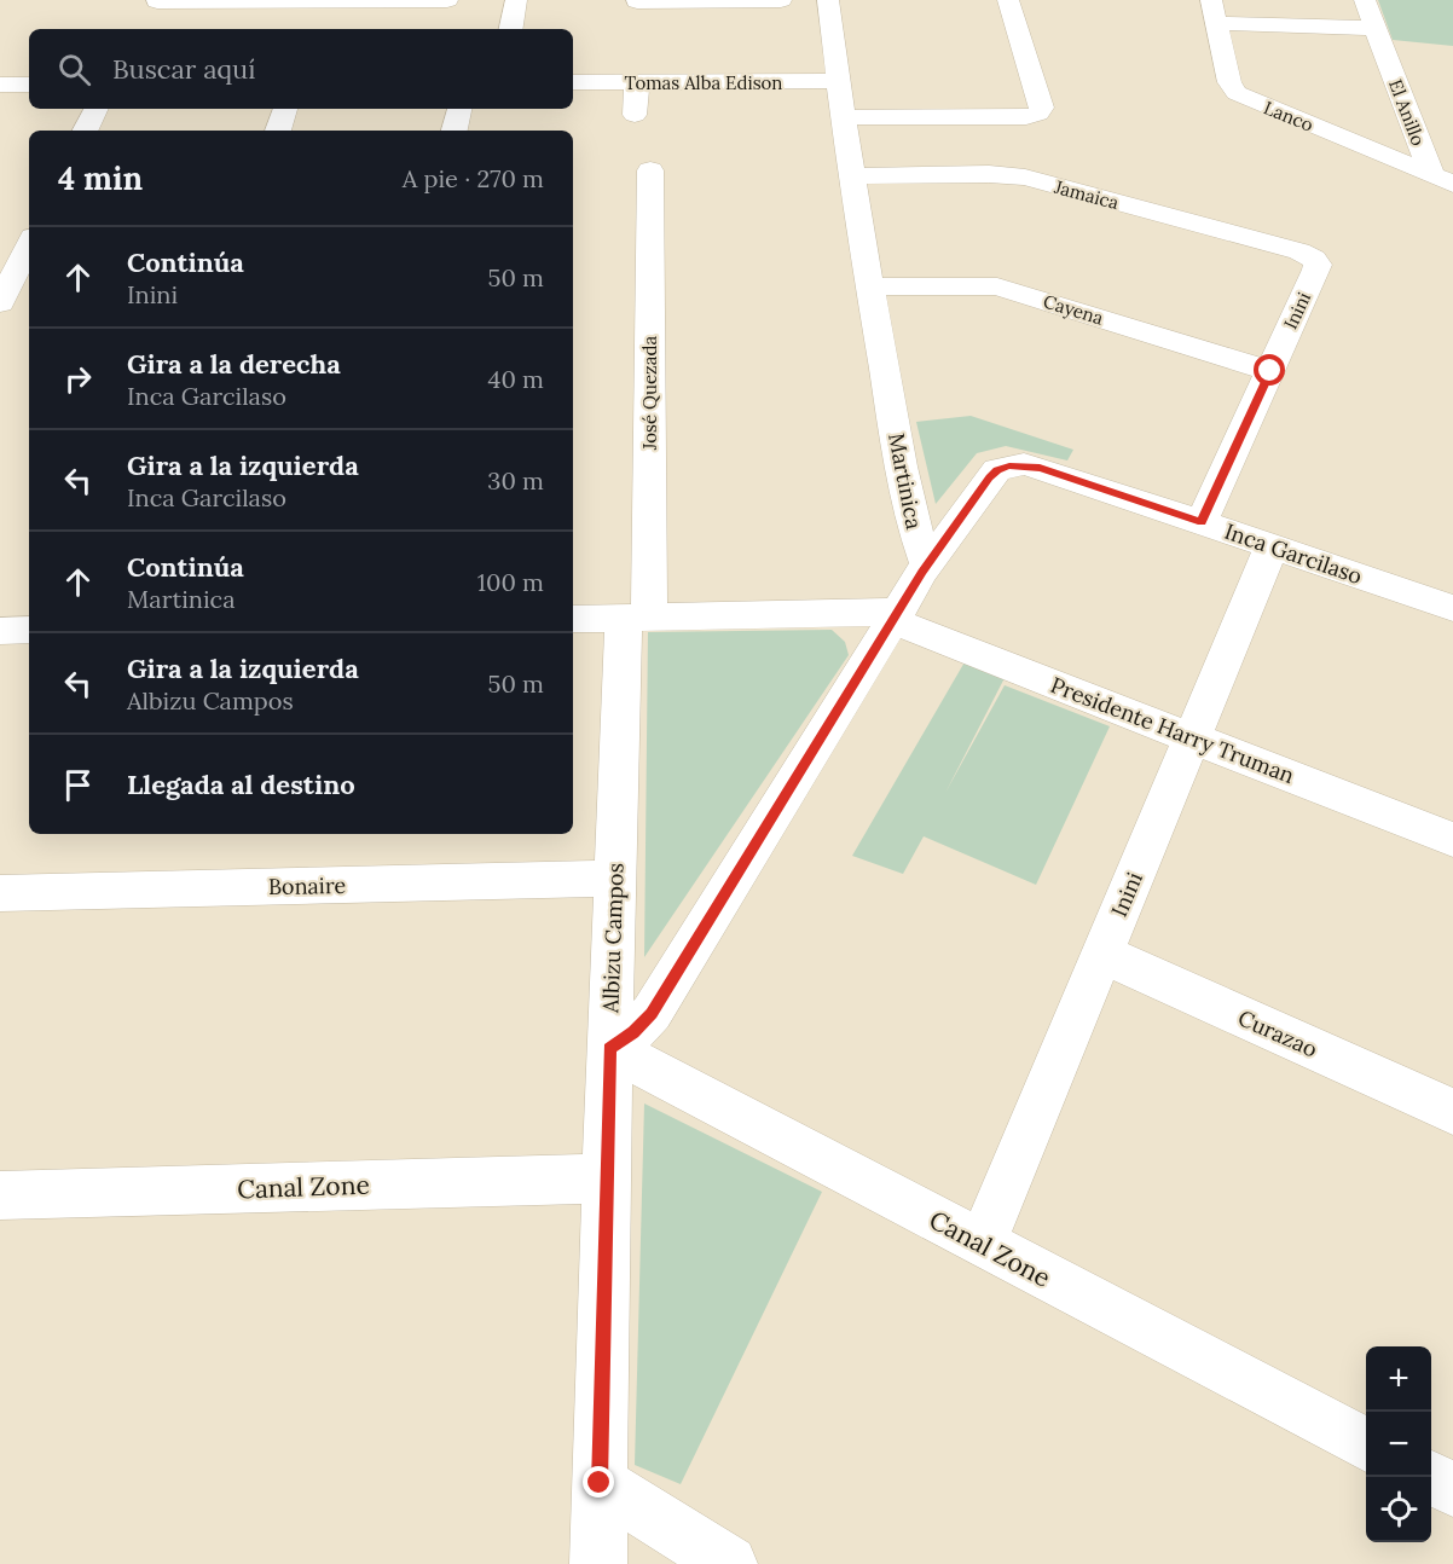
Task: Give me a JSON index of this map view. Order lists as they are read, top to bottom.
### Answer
{
  "streets": {
    "street": [
      "Tomas Alba Edison",
      "El Anillo",
      "Lanco",
      "Jamaica",
      "Cayena",
      "Inini",
      "José Quezada",
      "Martinica",
      "Inca Garcilaso",
      "Presidente Harry Truman",
      "Bonaire",
      "Albizu Campos",
      "Curazao",
      "Canal Zone"
    ]
  },
  "crossings": [
    ["Tomas Alba Edison", "Martinica"],
    ["El Anillo", "Lanco"],
    ["Jamaica", "Inini"],
    ["Jamaica", "Martinica"],
    ["Cayena", "Inini"],
    ["Cayena", "Martinica"],
    ["Inini", "Inca Garcilaso"],
    ["Inini", "Presidente Harry Truman"],
    ["Inini", "Curazao"],
    ["Inini", "Canal Zone"],
    ["José Quezada", "Presidente Harry Truman"],
    ["José Quezada", "Albizu Campos"],
    ["Martinica", "Inca Garcilaso"],
    ["Presidente Harry Truman", "Albizu Campos"],
    ["Bonaire", "Albizu Campos"],
    ["Albizu Campos", "Canal Zone"]
  ],
  "page": {
    "search": "Buscar aquí",
    "heading": ["4 min", "A pie · 270 m"],
    "list": [
      ["Continúa", "Inini", "50 m"],
      ["Gira a la derecha", "Inca Garcilaso", "40 m"],
      ["Gira a la izquierda", "Inca Garcilaso", "30 m"],
      ["Continúa", "Martinica", "100 m"],
      ["Gira a la izquierda", "Albizu Campos", "50 m"],
      "Llegada al destino"
    ],
    "map_buttons": ["+", "−"]
  }
}
